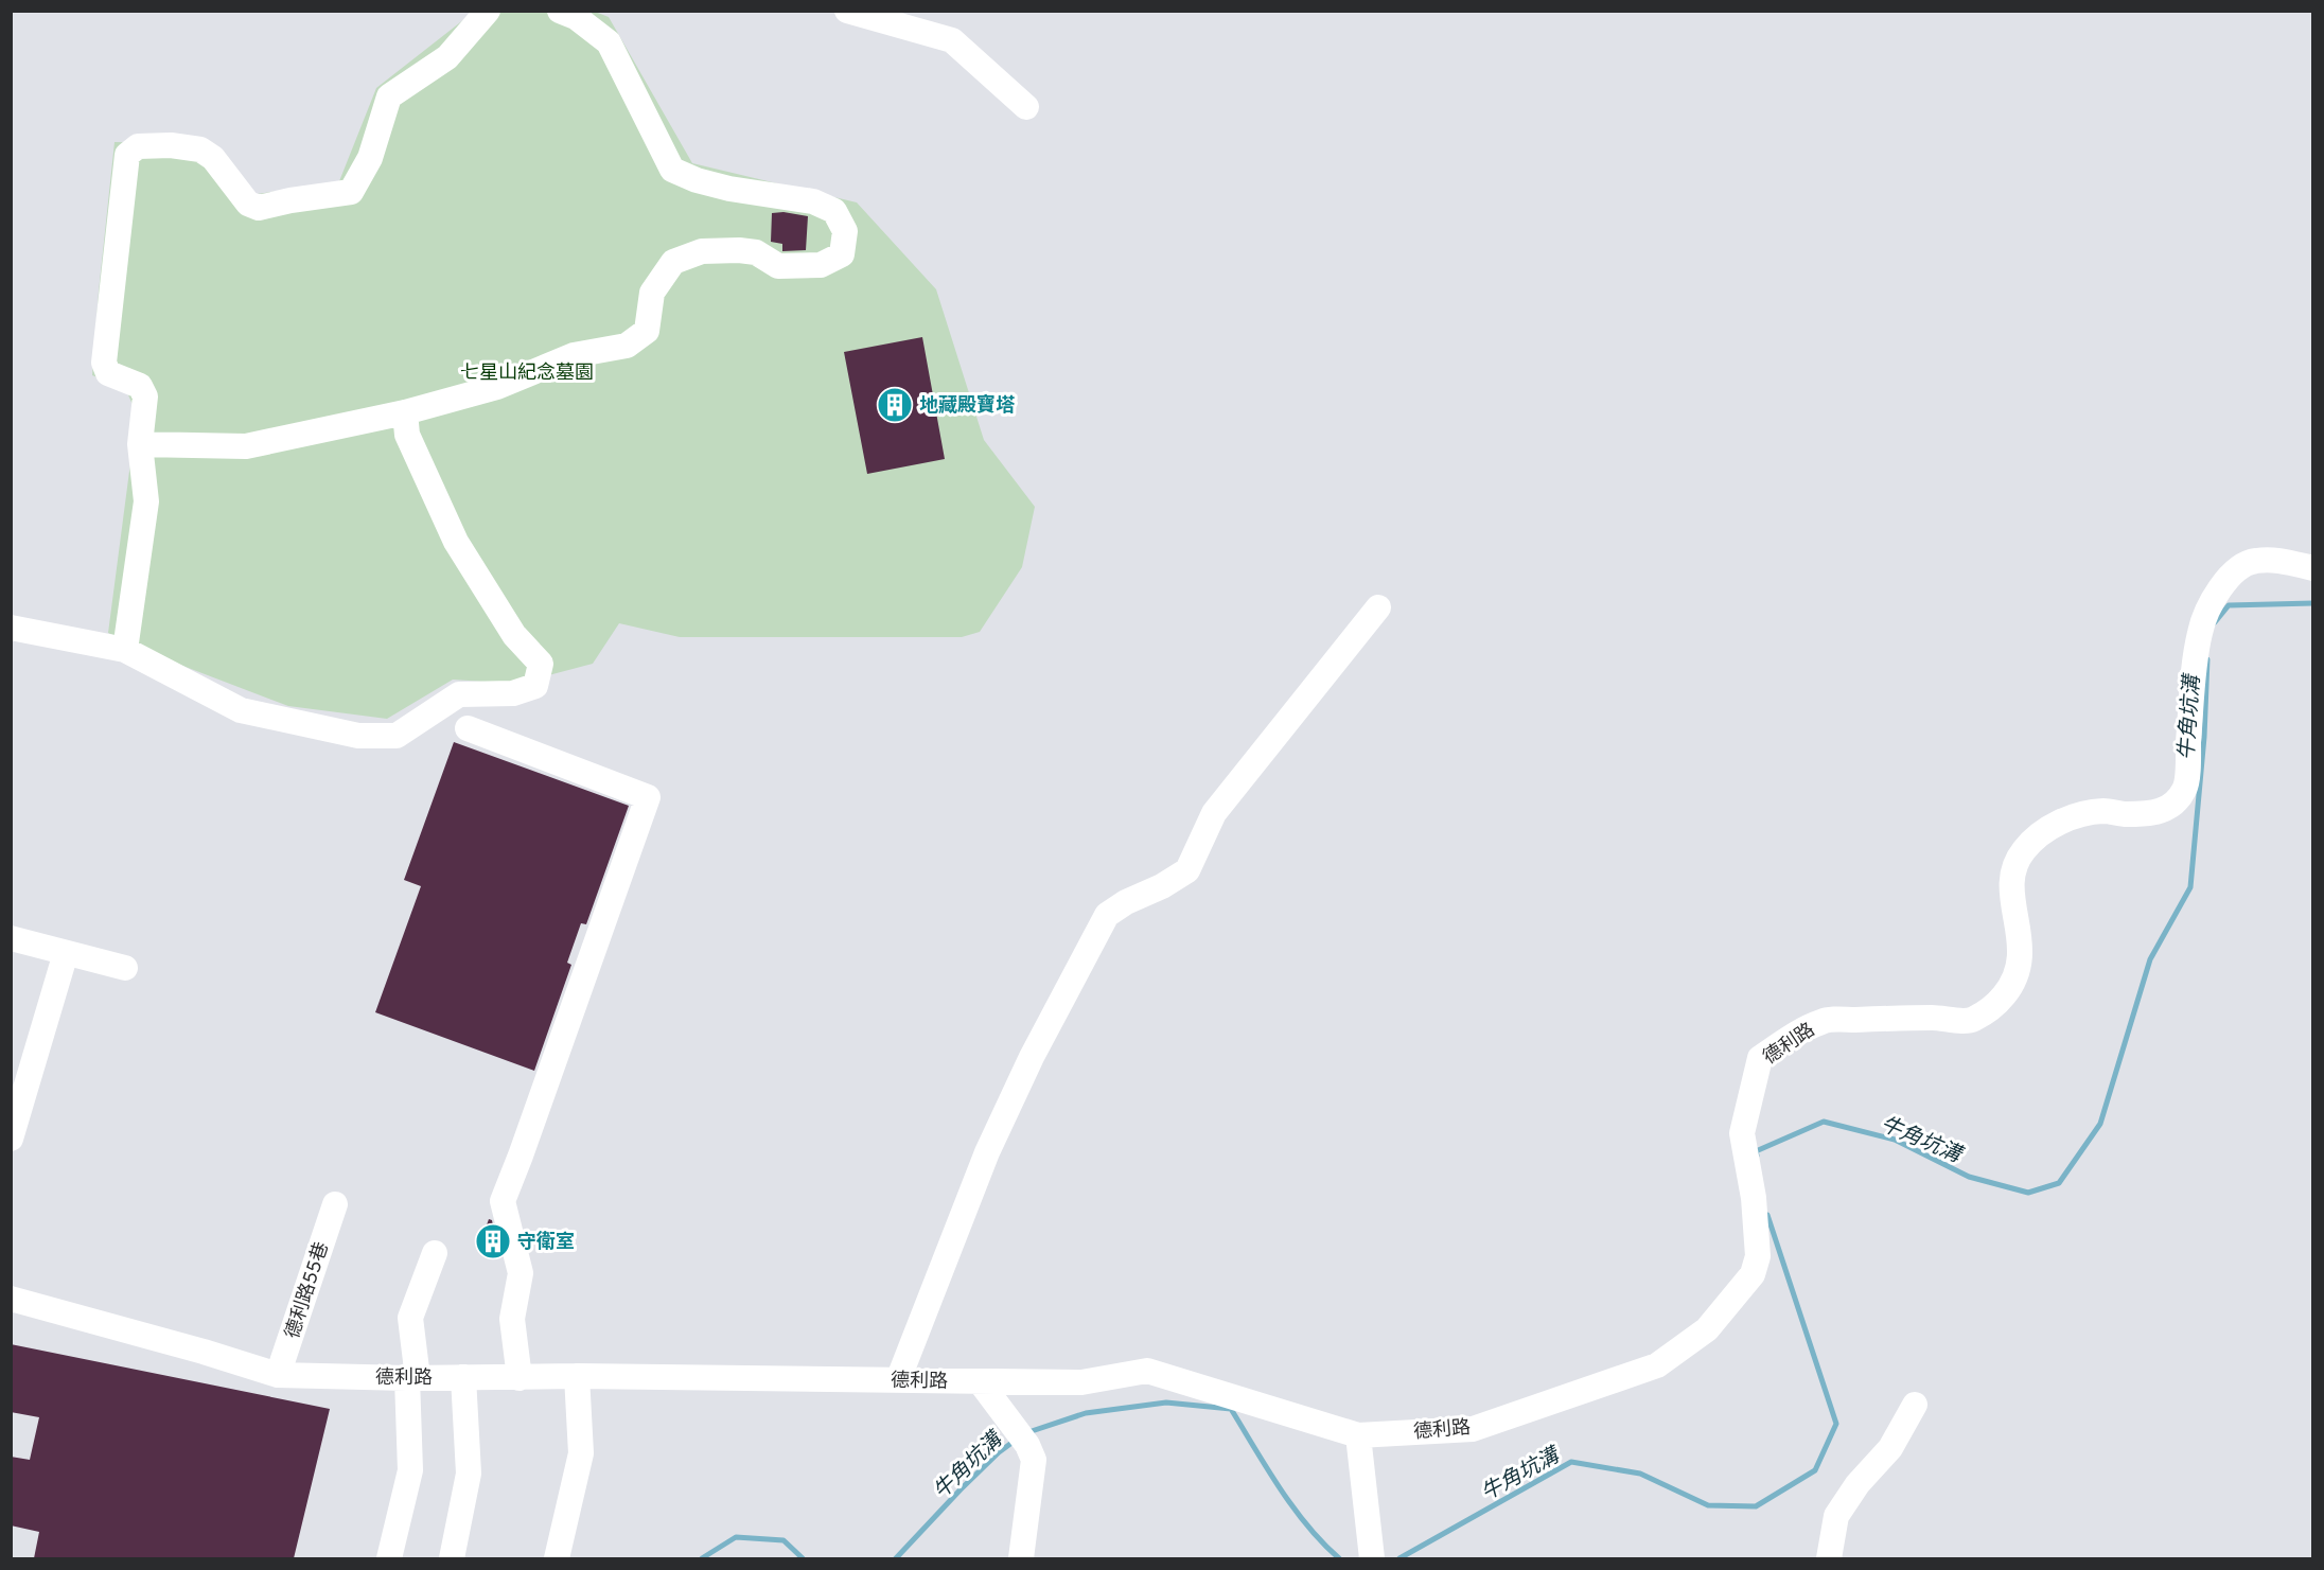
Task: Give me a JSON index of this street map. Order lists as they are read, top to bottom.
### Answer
{
  "streets": {
    "street": ["德利路", "德利路55巷"]
  },
  "crossings": [
    ["德利路", "德利路55巷"]
  ],
  "water": ["牛角坑溝"],
  "parks": ["七星山紀念墓園"],
  "places": {
    "building": ["地藏殿寶塔", "守衛室"]
  }
}
